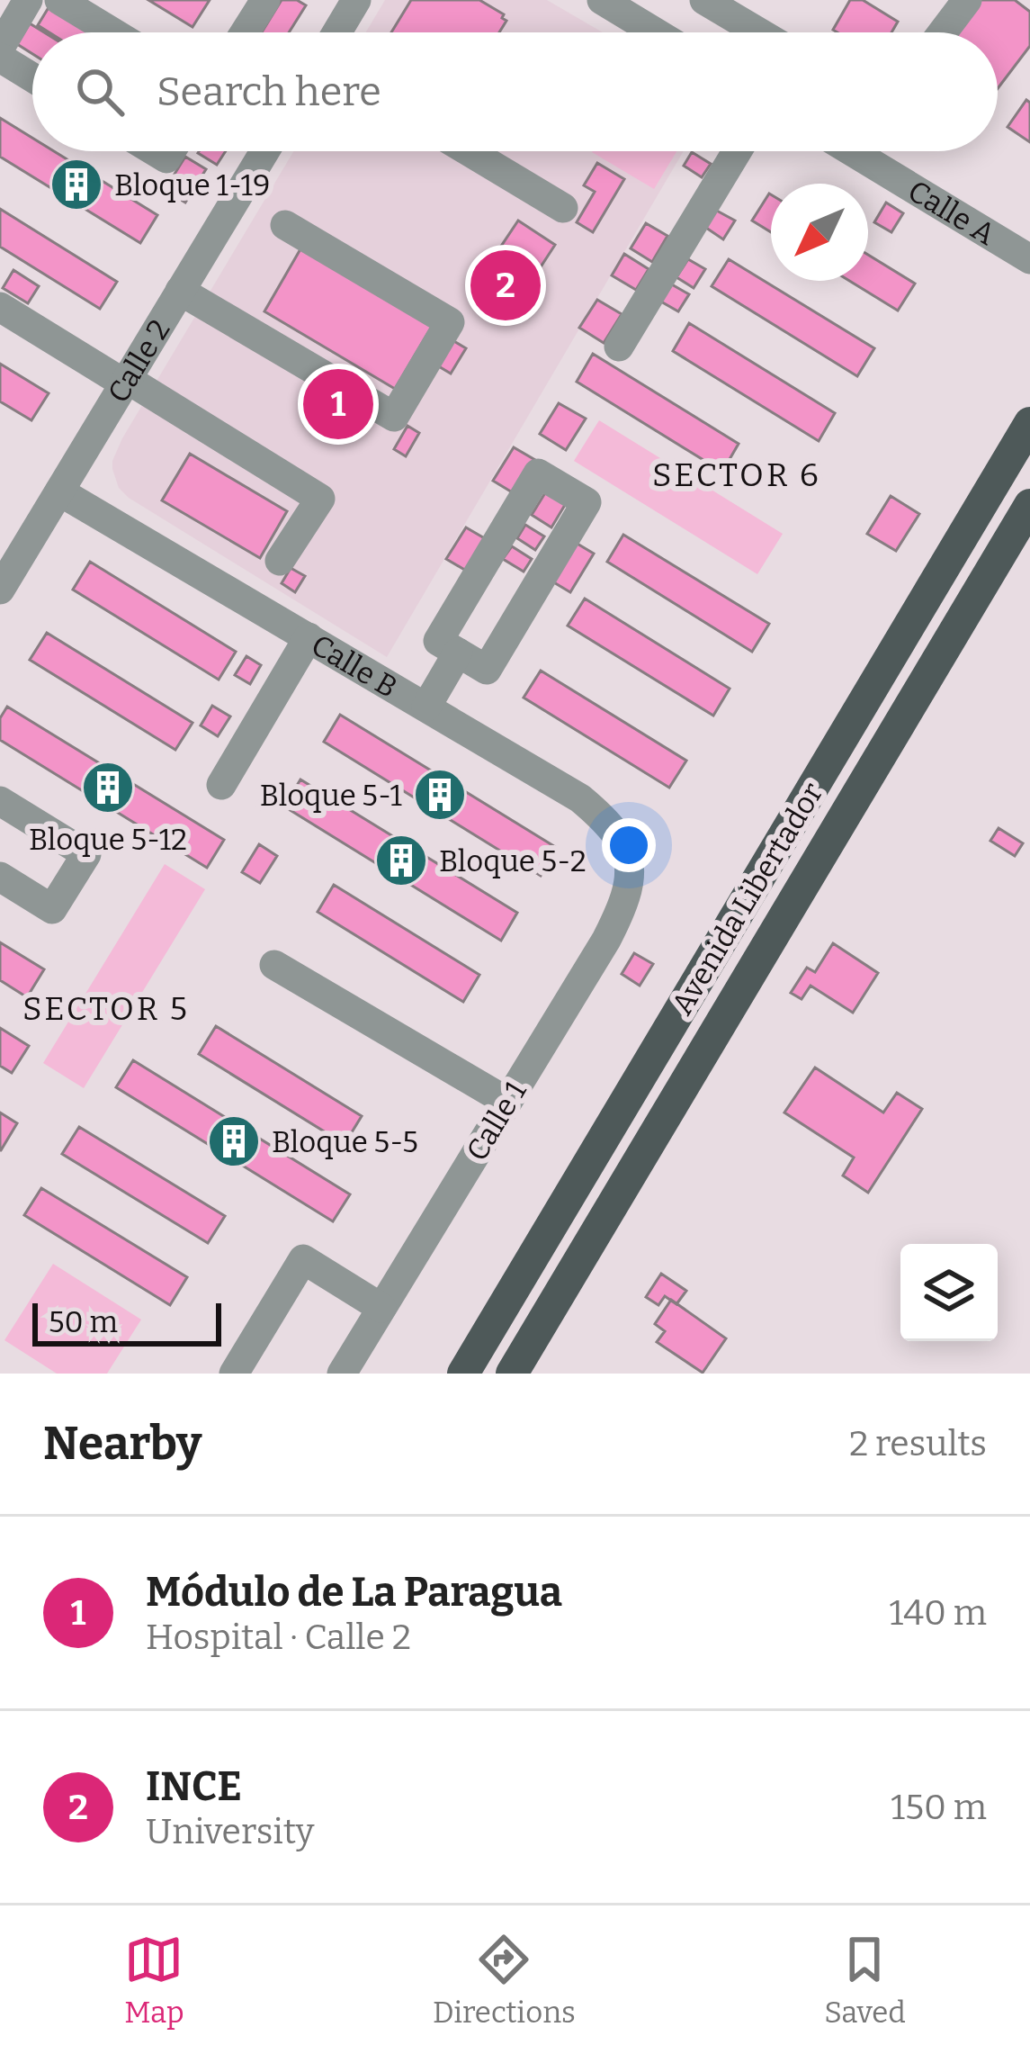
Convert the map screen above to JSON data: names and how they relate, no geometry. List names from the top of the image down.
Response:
{
  "streets": {
    "main road": ["Avenida Libertador"],
    "street": [
      "Calle A",
      "Calle 2",
      "Calle B",
      "Calle 1"
    ]
  },
  "crossings": [
    ["Calle 2", "Calle B"],
    ["Calle B", "Calle 1"]
  ],
  "districts": ["SECTOR 6", "SECTOR 5"],
  "places": {
    "building": [
      "Bloque 1-19",
      "Bloque 5-12",
      "Bloque 5-1",
      "Bloque 5-2",
      "Bloque 5-5"
    ]
  },
  "scale_bar": "50 m",
  "north": "bottom left",
  "page": {
    "search": "Search here",
    "pins": ["2", "1"],
    "scale": "50 m",
    "heading": ["Nearby", "2 results"],
    "list": [
      {
        "mark": "1",
        "name": "Módulo de La Paragua",
        "note": "Hospital · Calle 2",
        "value": "140 m"
      },
      {
        "mark": "2",
        "name": "INCE",
        "note": "University",
        "value": "150 m"
      }
    ],
    "nav": ["Map", "Directions", "Saved"]
  }
}
